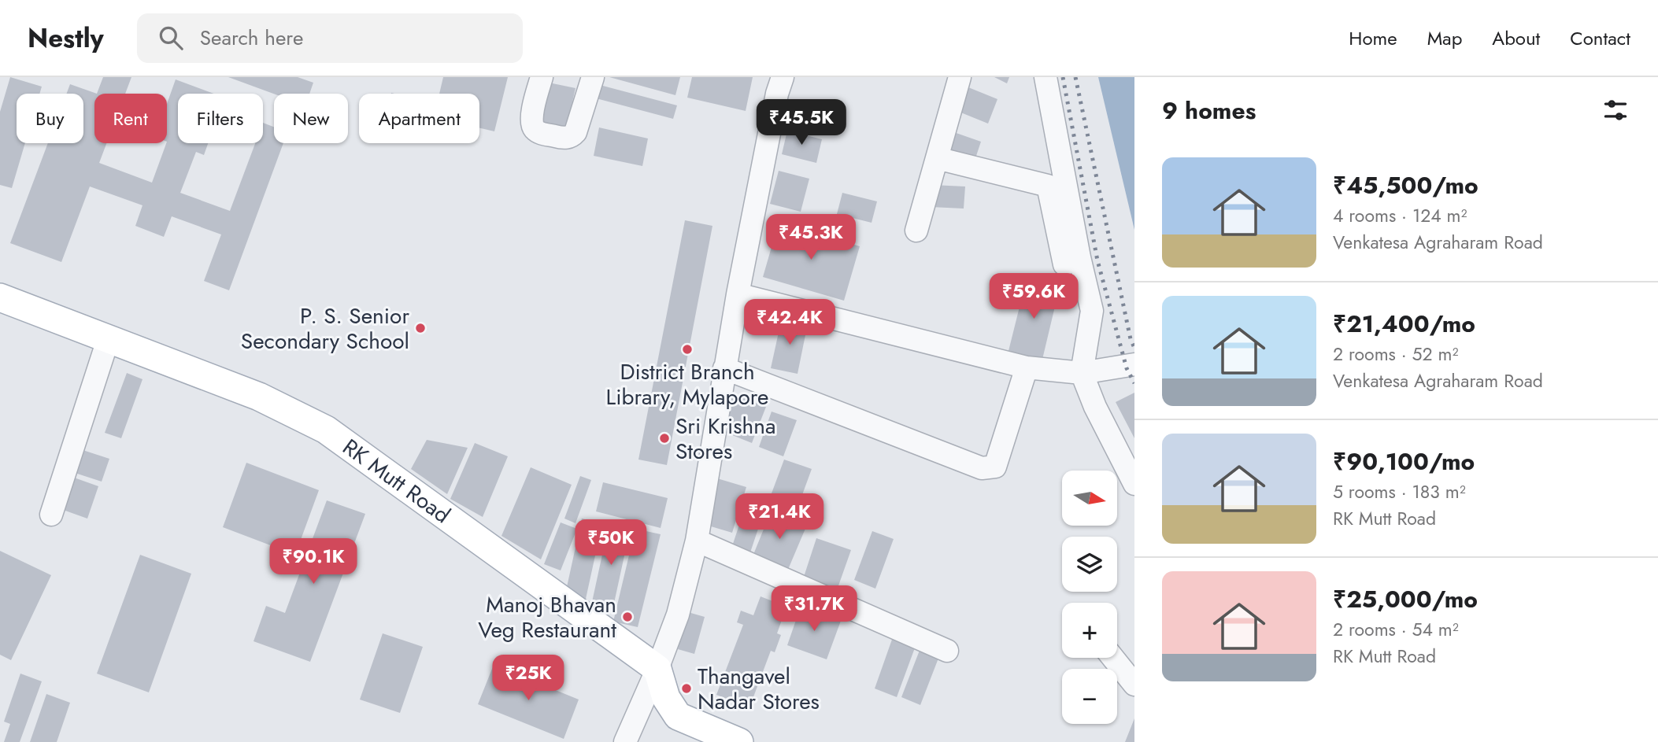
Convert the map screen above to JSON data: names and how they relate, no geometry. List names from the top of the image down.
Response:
{
  "streets": {
    "main road": ["RK Mutt Road"]
  },
  "places": [
    "P. S. Senior Secondary School",
    "District Branch Library, Mylapore",
    "Sri Krishna Stores",
    "Manoj Bhavan Veg Restaurant",
    "Thangavel Nadar Stores"
  ],
  "north": "right",
  "page": {
    "header": "Nestly",
    "search": "Search here",
    "nav": [
      "Home",
      "Map",
      "About",
      "Contact"
    ],
    "heading": "9 homes",
    "chip": [
      "Buy",
      "Rent",
      "Filters",
      "New",
      "Apartment"
    ],
    "price": [
      "₹45.5K",
      "₹45.3K",
      "₹59.6K",
      "₹42.4K",
      "₹21.4K",
      "₹50K",
      "₹90.1K",
      "₹31.7K",
      "₹25K"
    ],
    "list": [
      {
        "name": "₹45,500/mo",
        "note": "4 rooms · 124 m² · Venkatesa Agraharam Road"
      },
      {
        "name": "₹21,400/mo",
        "note": "2 rooms · 52 m² · Venkatesa Agraharam Road"
      },
      {
        "name": "₹90,100/mo",
        "note": "5 rooms · 183 m² · RK Mutt Road"
      },
      {
        "name": "₹25,000/mo",
        "note": "2 rooms · 54 m² · RK Mutt Road"
      }
    ],
    "map_buttons": ["+", "−"]
  }
}
